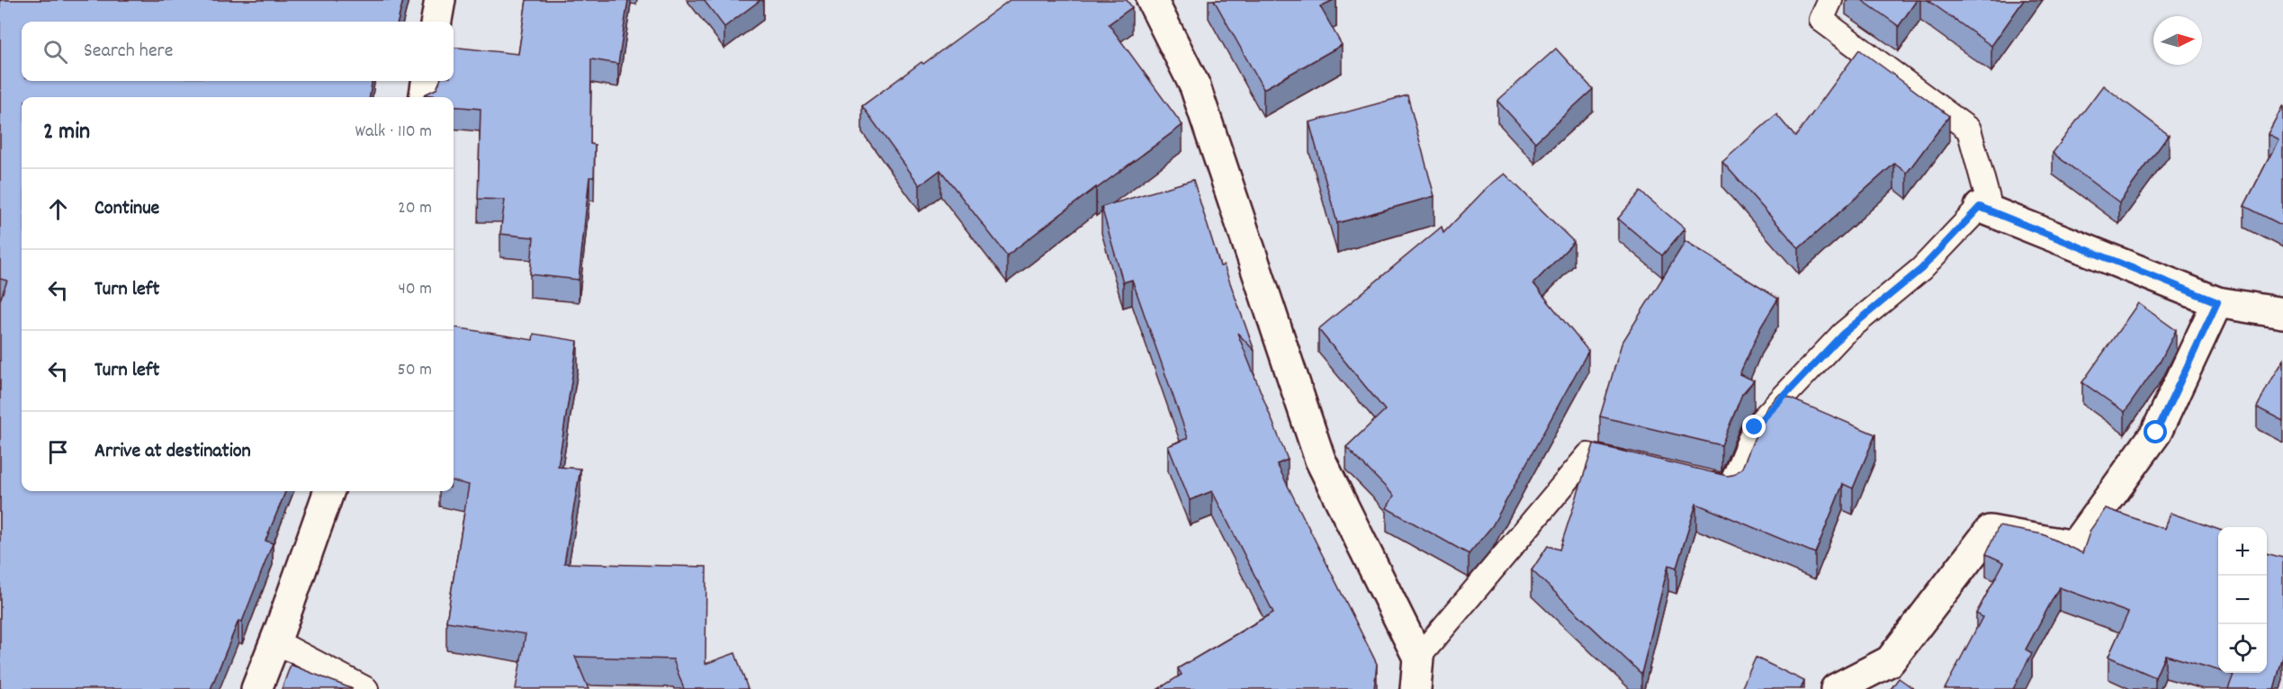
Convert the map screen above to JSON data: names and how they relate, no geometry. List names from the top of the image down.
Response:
{
  "north": "right",
  "page": {
    "search": "Search here",
    "heading": ["2 min", "Walk · 110 m"],
    "list": [
      ["Continue", "20 m"],
      ["Turn left", "40 m"],
      ["Turn left", "50 m"],
      "Arrive at destination"
    ],
    "map_buttons": ["+", "−"]
  }
}
